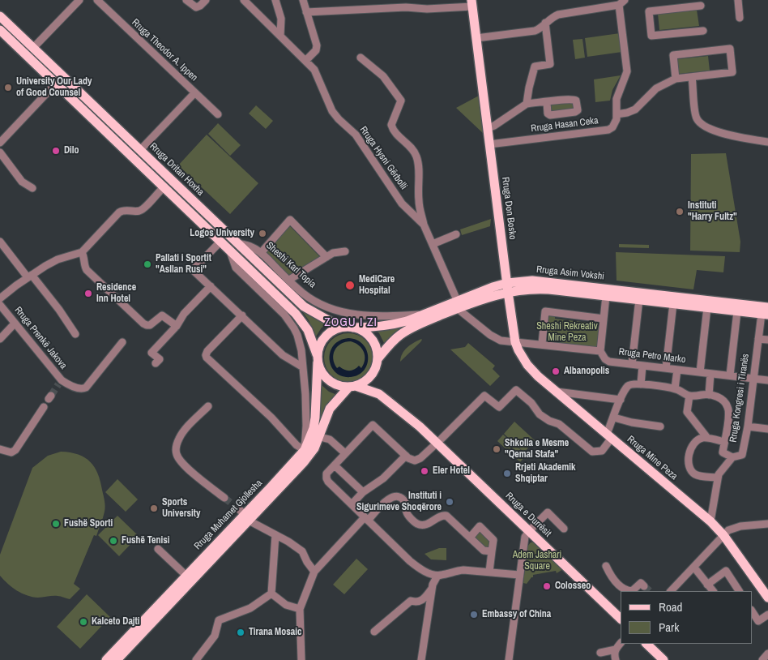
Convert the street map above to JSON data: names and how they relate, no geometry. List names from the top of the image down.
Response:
{
  "streets": {
    "main road": [
      "Rruga Dritan Hoxha",
      "Rruga Don Bosko",
      "Rruga Asim Vokshi",
      "Rruga Mine Peza",
      "Rruga Muhamet Gjollesha",
      "Rruga e Durrësit"
    ],
    "street": [
      "Rruga Theodor A. Ippen",
      "Rruga Hasan Ceka",
      "Rruga Hysni Gërbolli",
      "Sheshi Karl Topia",
      "Rruga Prenkë Jakova",
      "Rruga Petro Marko",
      "Rruga Kongresi i Tiranës"
    ]
  },
  "crossings": [
    ["Rruga Hasan Ceka", "Rruga Don Bosko"],
    ["Rruga Hysni Gërbolli", "Rruga Asim Vokshi"],
    ["Rruga Dritan Hoxha", "Sheshi Karl Topia"],
    ["Rruga Dritan Hoxha", "Rruga Asim Vokshi"],
    ["Rruga Dritan Hoxha", "Rruga Muhamet Gjollesha"],
    ["Rruga Dritan Hoxha", "Rruga e Durrësit"],
    ["Rruga Don Bosko", "Rruga Asim Vokshi"],
    ["Rruga Don Bosko", "Rruga Mine Peza"],
    ["Sheshi Karl Topia", "Rruga Asim Vokshi"],
    ["Rruga Asim Vokshi", "Rruga Kongresi i Tiranës"],
    ["Rruga Asim Vokshi", "Rruga Mine Peza"],
    ["Rruga Asim Vokshi", "Rruga Muhamet Gjollesha"],
    ["Rruga Asim Vokshi", "Rruga e Durrësit"],
    ["Rruga Petro Marko", "Rruga Kongresi i Tiranës"],
    ["Rruga Kongresi i Tiranës", "Rruga Mine Peza"],
    ["Rruga Muhamet Gjollesha", "Rruga e Durrësit"]
  ],
  "districts": ["ZOGU I ZI"],
  "parks": ["Sheshi Rekreativ Mine Peza", "Adem Jashari Square"],
  "places": [
    "University Our Lady of Good Counsel",
    "Dilo",
    "Instituti \"Harry Fultz\"",
    "Logos University",
    "Pallati i Sportit \"Asllan Rusi\"",
    "MediCare Hospital",
    "Residence Inn Hotel",
    "Albanopolis",
    "Shkolla e Mesme \"Qemal Stafa\"",
    "Eler Hotel",
    "Rrjeti Akademik Shqiptar",
    "Instituti i Sigurimeve Shoqërore",
    "Sports University",
    "Fushë Sporti",
    "Fushë Tenisi",
    "Colosseo",
    "Embassy of China",
    "Kalceto Dajti",
    "Tirana Mosaic"
  ],
  "legend": ["Road", "Park"]
}
